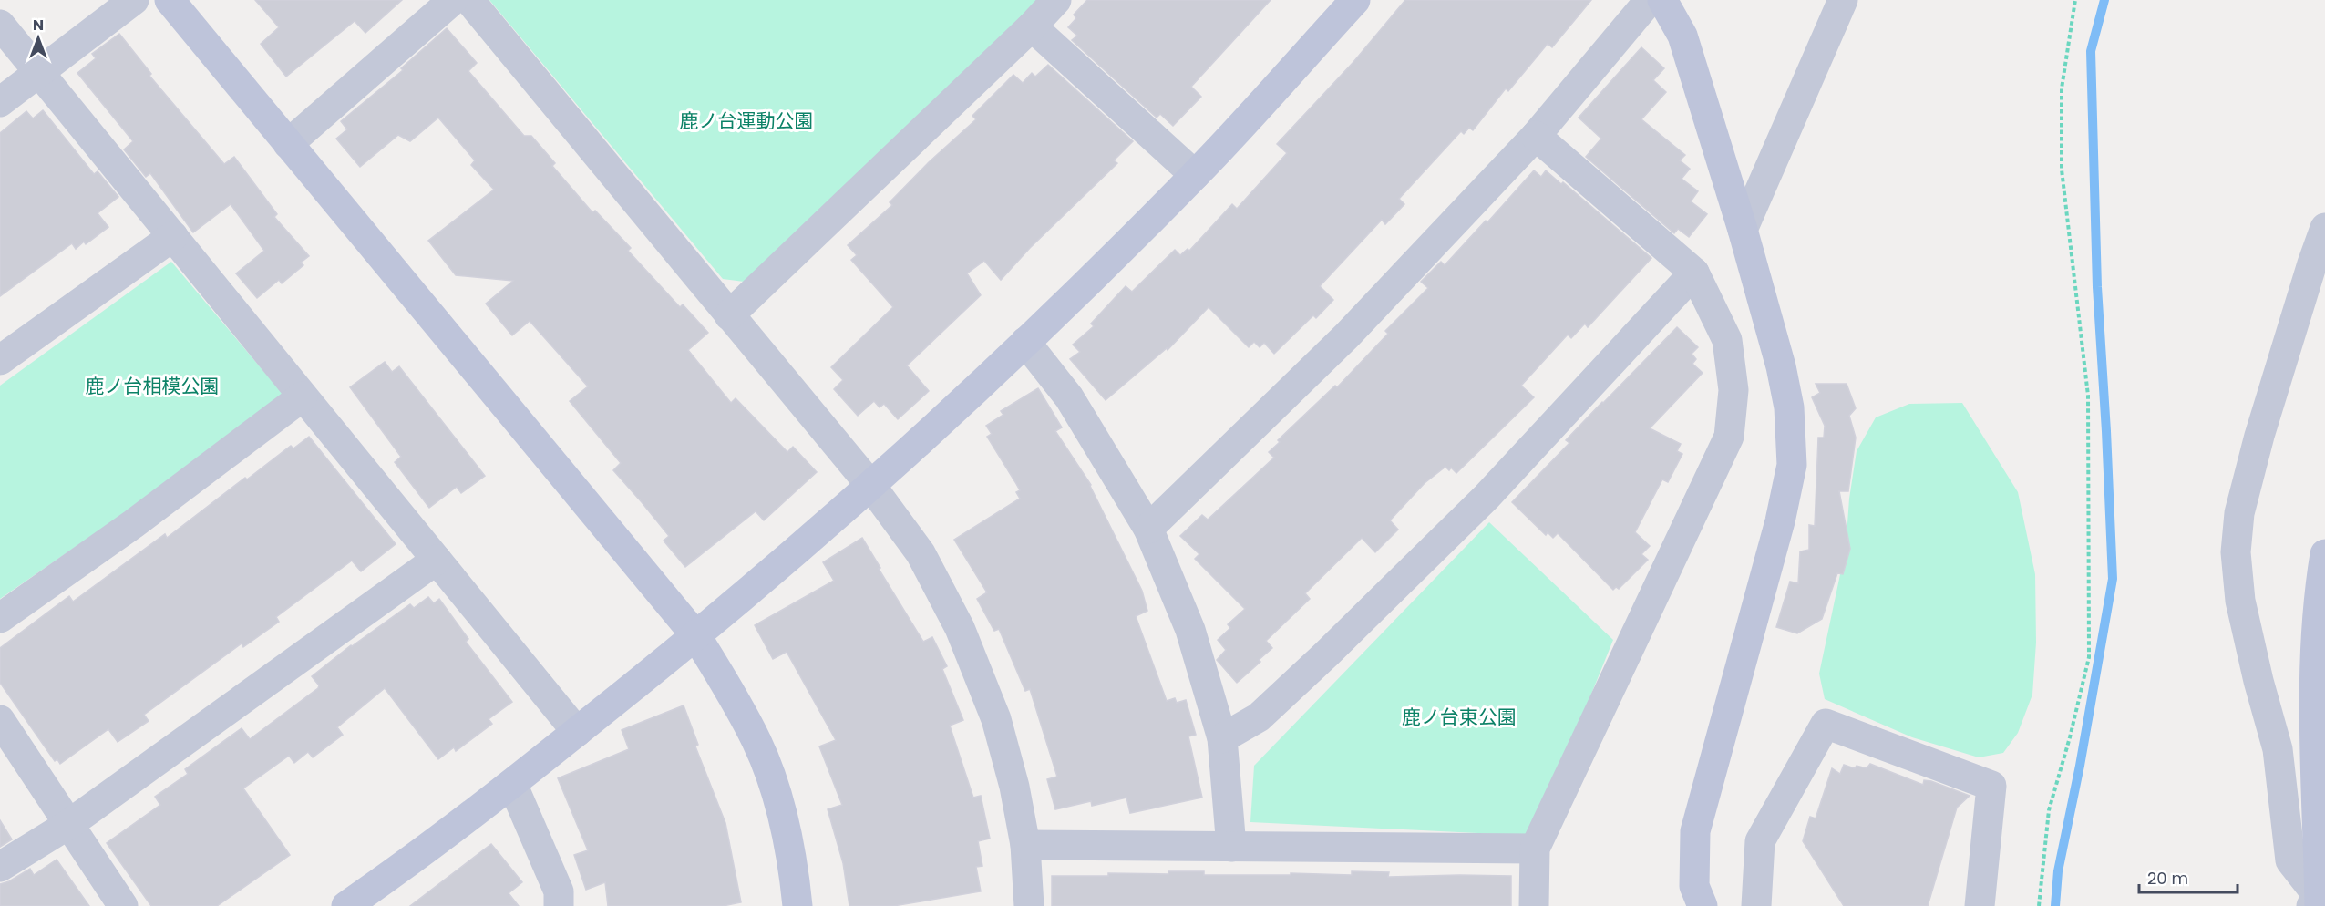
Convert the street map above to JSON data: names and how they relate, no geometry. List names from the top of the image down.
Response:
{
  "parks": ["鹿ノ台運動公園", "鹿ノ台相模公園", "鹿ノ台東公園"],
  "scale_bar": "20 m",
  "north": "top"
}
